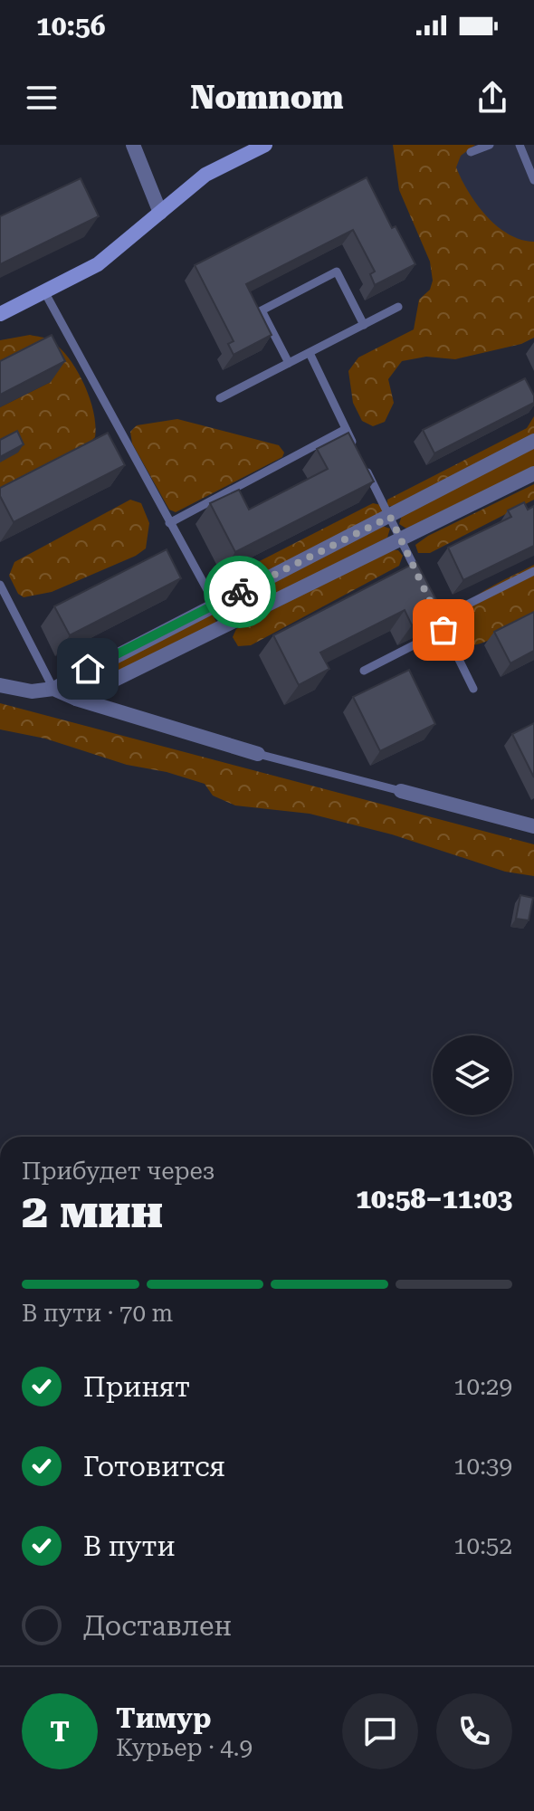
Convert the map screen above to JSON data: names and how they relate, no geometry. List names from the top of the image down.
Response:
{
  "page": {
    "status": "10:56",
    "header": "Nomnom",
    "heading": ["2 мин", "Прибудет через", "10:58–11:03"],
    "panel": ["Тимур", "Курьер · 4.9"],
    "bar": "В пути · 70 m",
    "list": [
      ["Принят", "10:29"],
      ["Готовится", "10:39"],
      ["В пути", "10:52"],
      "Доставлен"
    ],
    "round": "Т"
  }
}
